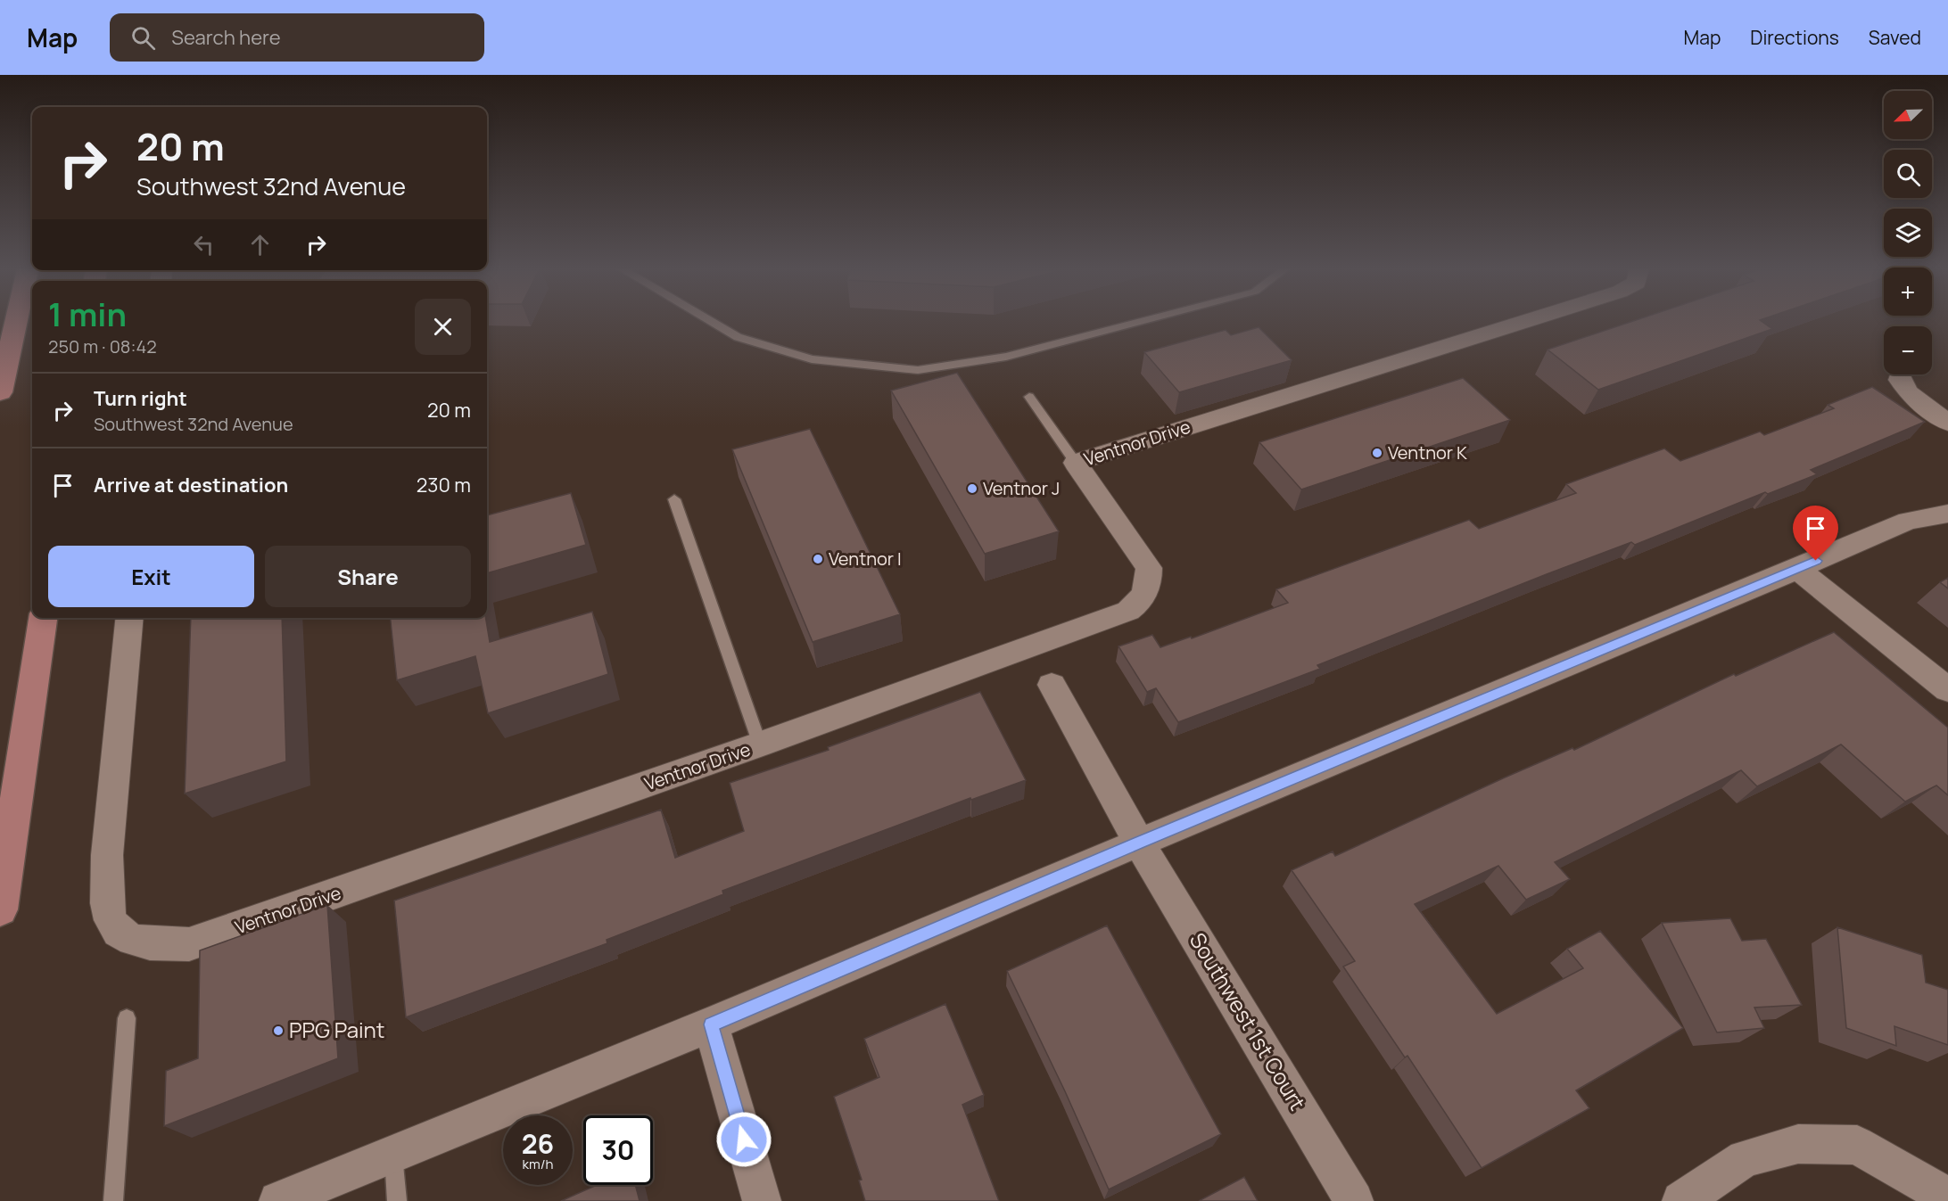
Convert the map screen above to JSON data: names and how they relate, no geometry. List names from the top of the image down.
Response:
{
  "streets": {
    "street": ["Ventnor Drive", "Southwest 1st Court"]
  },
  "places": [
    "Ventnor K",
    "Ventnor J",
    "Ventnor I",
    "PPG Paint"
  ],
  "north": "bottom left",
  "page": {
    "header": "Map",
    "search": "Search here",
    "nav": ["Map", "Directions", "Saved"],
    "map_buttons": ["+", "−"],
    "turn": ["20 m", "Southwest 32nd Avenue"],
    "heading": ["1 min", "250 m · 08:42"],
    "list": [
      {
        "name": "Turn right",
        "note": "Southwest 32nd Avenue",
        "value": "20 m"
      },
      {
        "name": "Arrive at destination",
        "value": "230 m"
      }
    ],
    "buttons": ["Exit", "Share"],
    "speed": "26 km/h",
    "limit": "30"
  }
}
